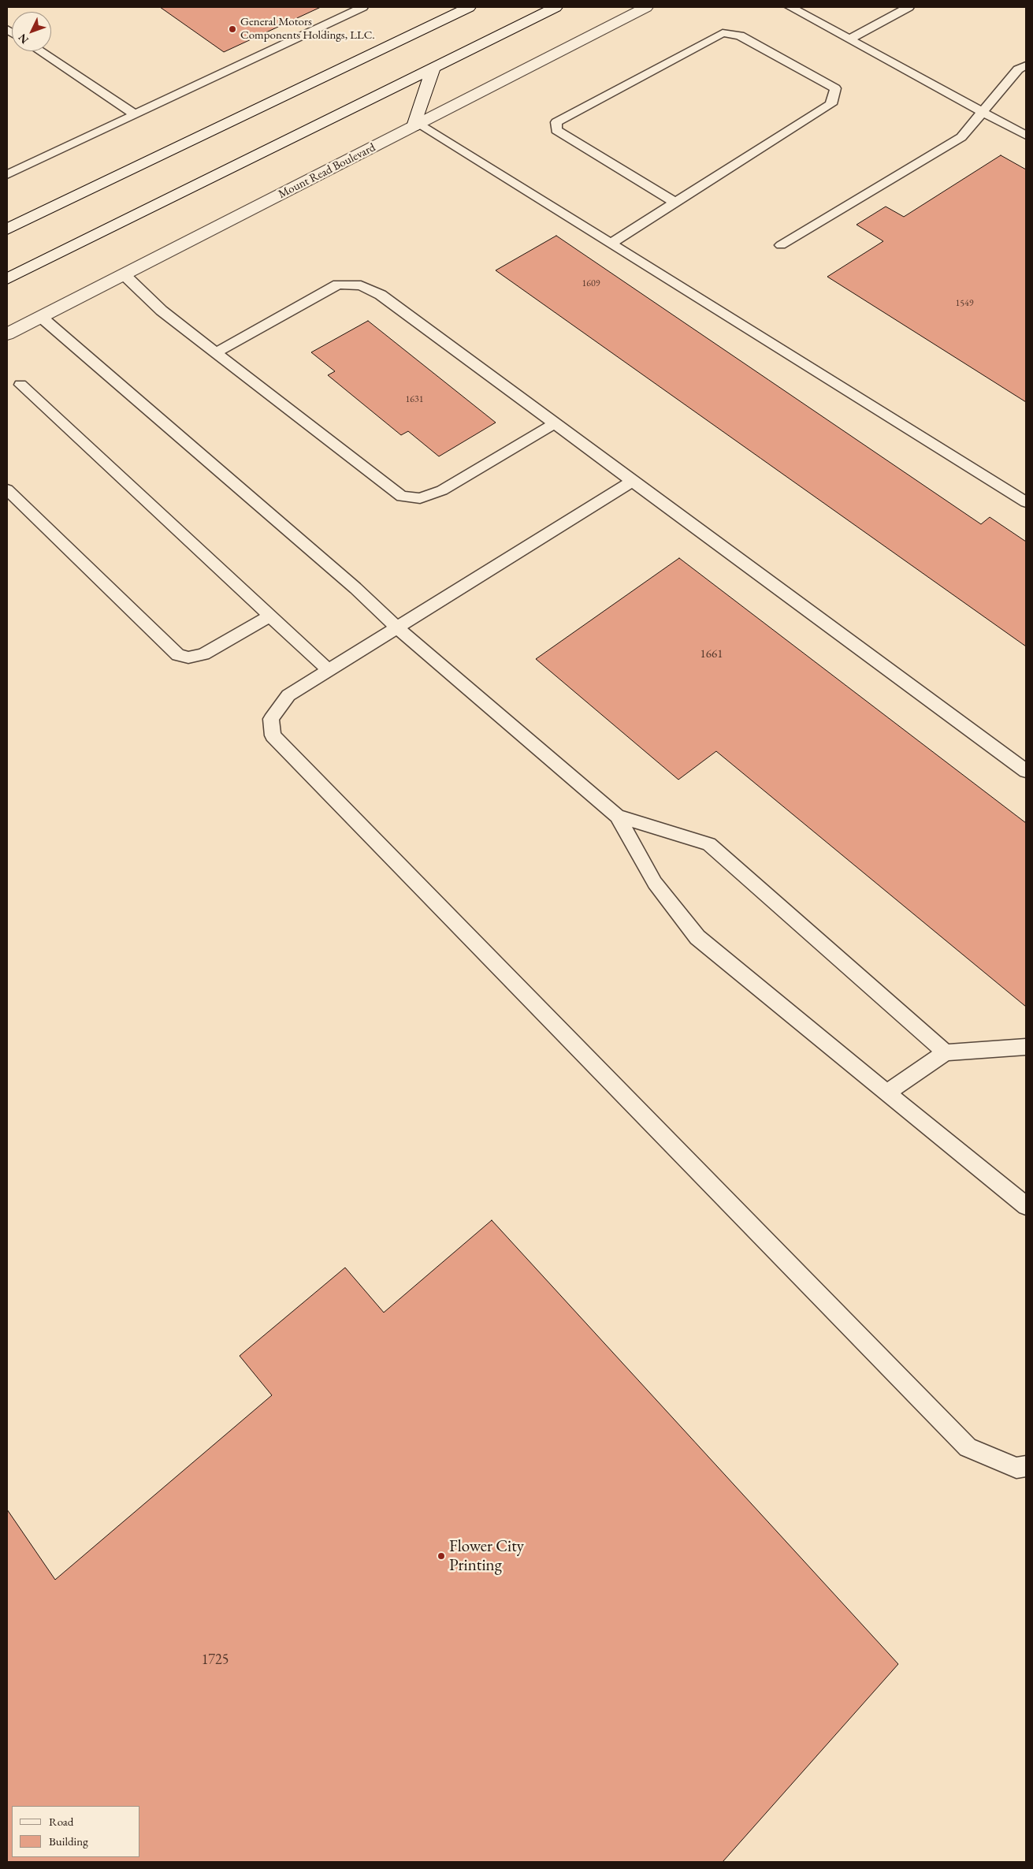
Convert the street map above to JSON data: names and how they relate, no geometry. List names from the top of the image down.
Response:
{
  "streets": {
    "main road": ["Mount Read Boulevard"]
  },
  "places": ["General Motors Components Holdings, LLC.", "Flower City Printing"],
  "house_numbers": [
    "1609",
    "1549",
    "1631",
    "1661",
    "1725"
  ],
  "legend": ["Road", "Building"],
  "north": "bottom left"
}
